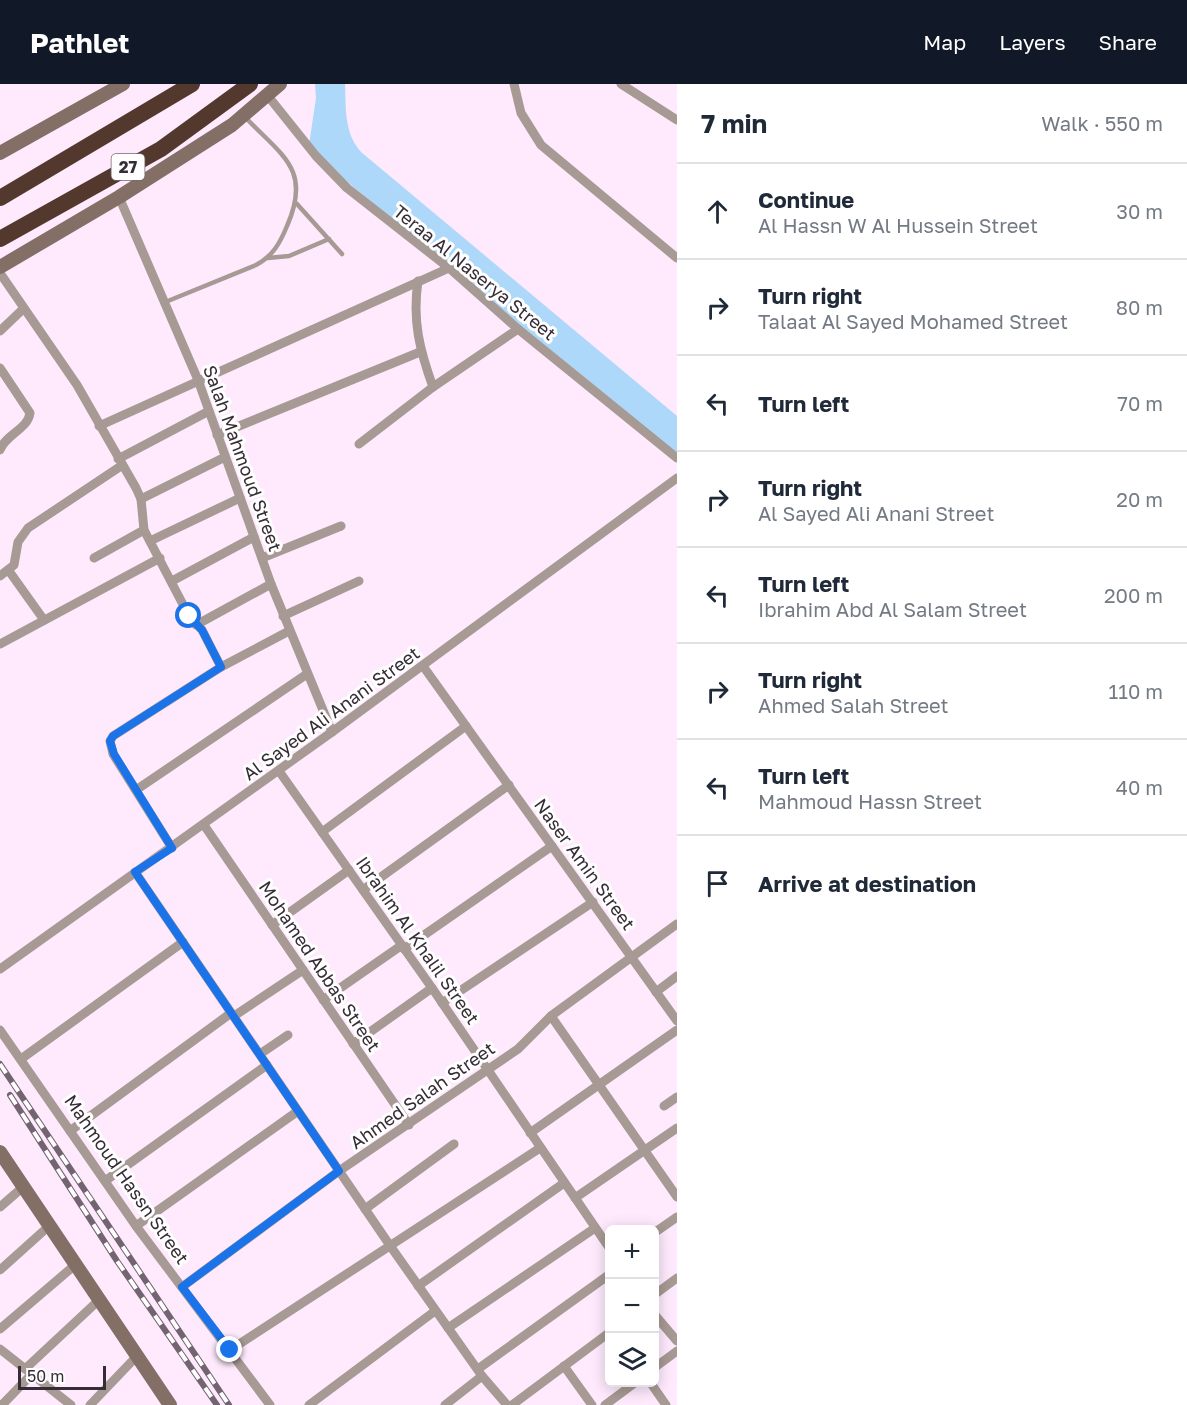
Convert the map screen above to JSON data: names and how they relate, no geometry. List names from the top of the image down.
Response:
{
  "streets": {
    "highway": ["27"],
    "street": [
      "Teraa Al Naserya Street",
      "Salah Mahmoud Street",
      "Al Sayed Ali Anani Street",
      "Naser Amin Street",
      "Ibrahim Al Khalil Street",
      "Mohamed Abbas Street",
      "Ahmed Salah Street",
      "Mahmoud Hassn Street"
    ]
  },
  "crossings": [
    ["Salah Mahmoud Street", "Al Sayed Ali Anani Street"],
    ["Al Sayed Ali Anani Street", "Naser Amin Street"],
    ["Al Sayed Ali Anani Street", "Ibrahim Al Khalil Street"],
    ["Al Sayed Ali Anani Street", "Mohamed Abbas Street"],
    ["Naser Amin Street", "Ahmed Salah Street"],
    ["Ibrahim Al Khalil Street", "Ahmed Salah Street"],
    ["Mohamed Abbas Street", "Ahmed Salah Street"],
    ["Ahmed Salah Street", "Mahmoud Hassn Street"]
  ],
  "scale_bar": "50 m",
  "page": {
    "header": "Pathlet",
    "nav": ["Map", "Layers", "Share"],
    "heading": ["7 min", "Walk · 550 m"],
    "list": [
      ["Continue", "Al Hassn W Al Hussein Street", "30 m"],
      ["Turn right", "Talaat Al Sayed Mohamed Street", "80 m"],
      ["Turn left", "70 m"],
      ["Turn right", "Al Sayed Ali Anani Street", "20 m"],
      ["Turn left", "Ibrahim Abd Al Salam Street", "200 m"],
      ["Turn right", "Ahmed Salah Street", "110 m"],
      ["Turn left", "Mahmoud Hassn Street", "40 m"],
      "Arrive at destination"
    ],
    "map_buttons": ["+", "−"],
    "scale": "50 m"
  }
}
